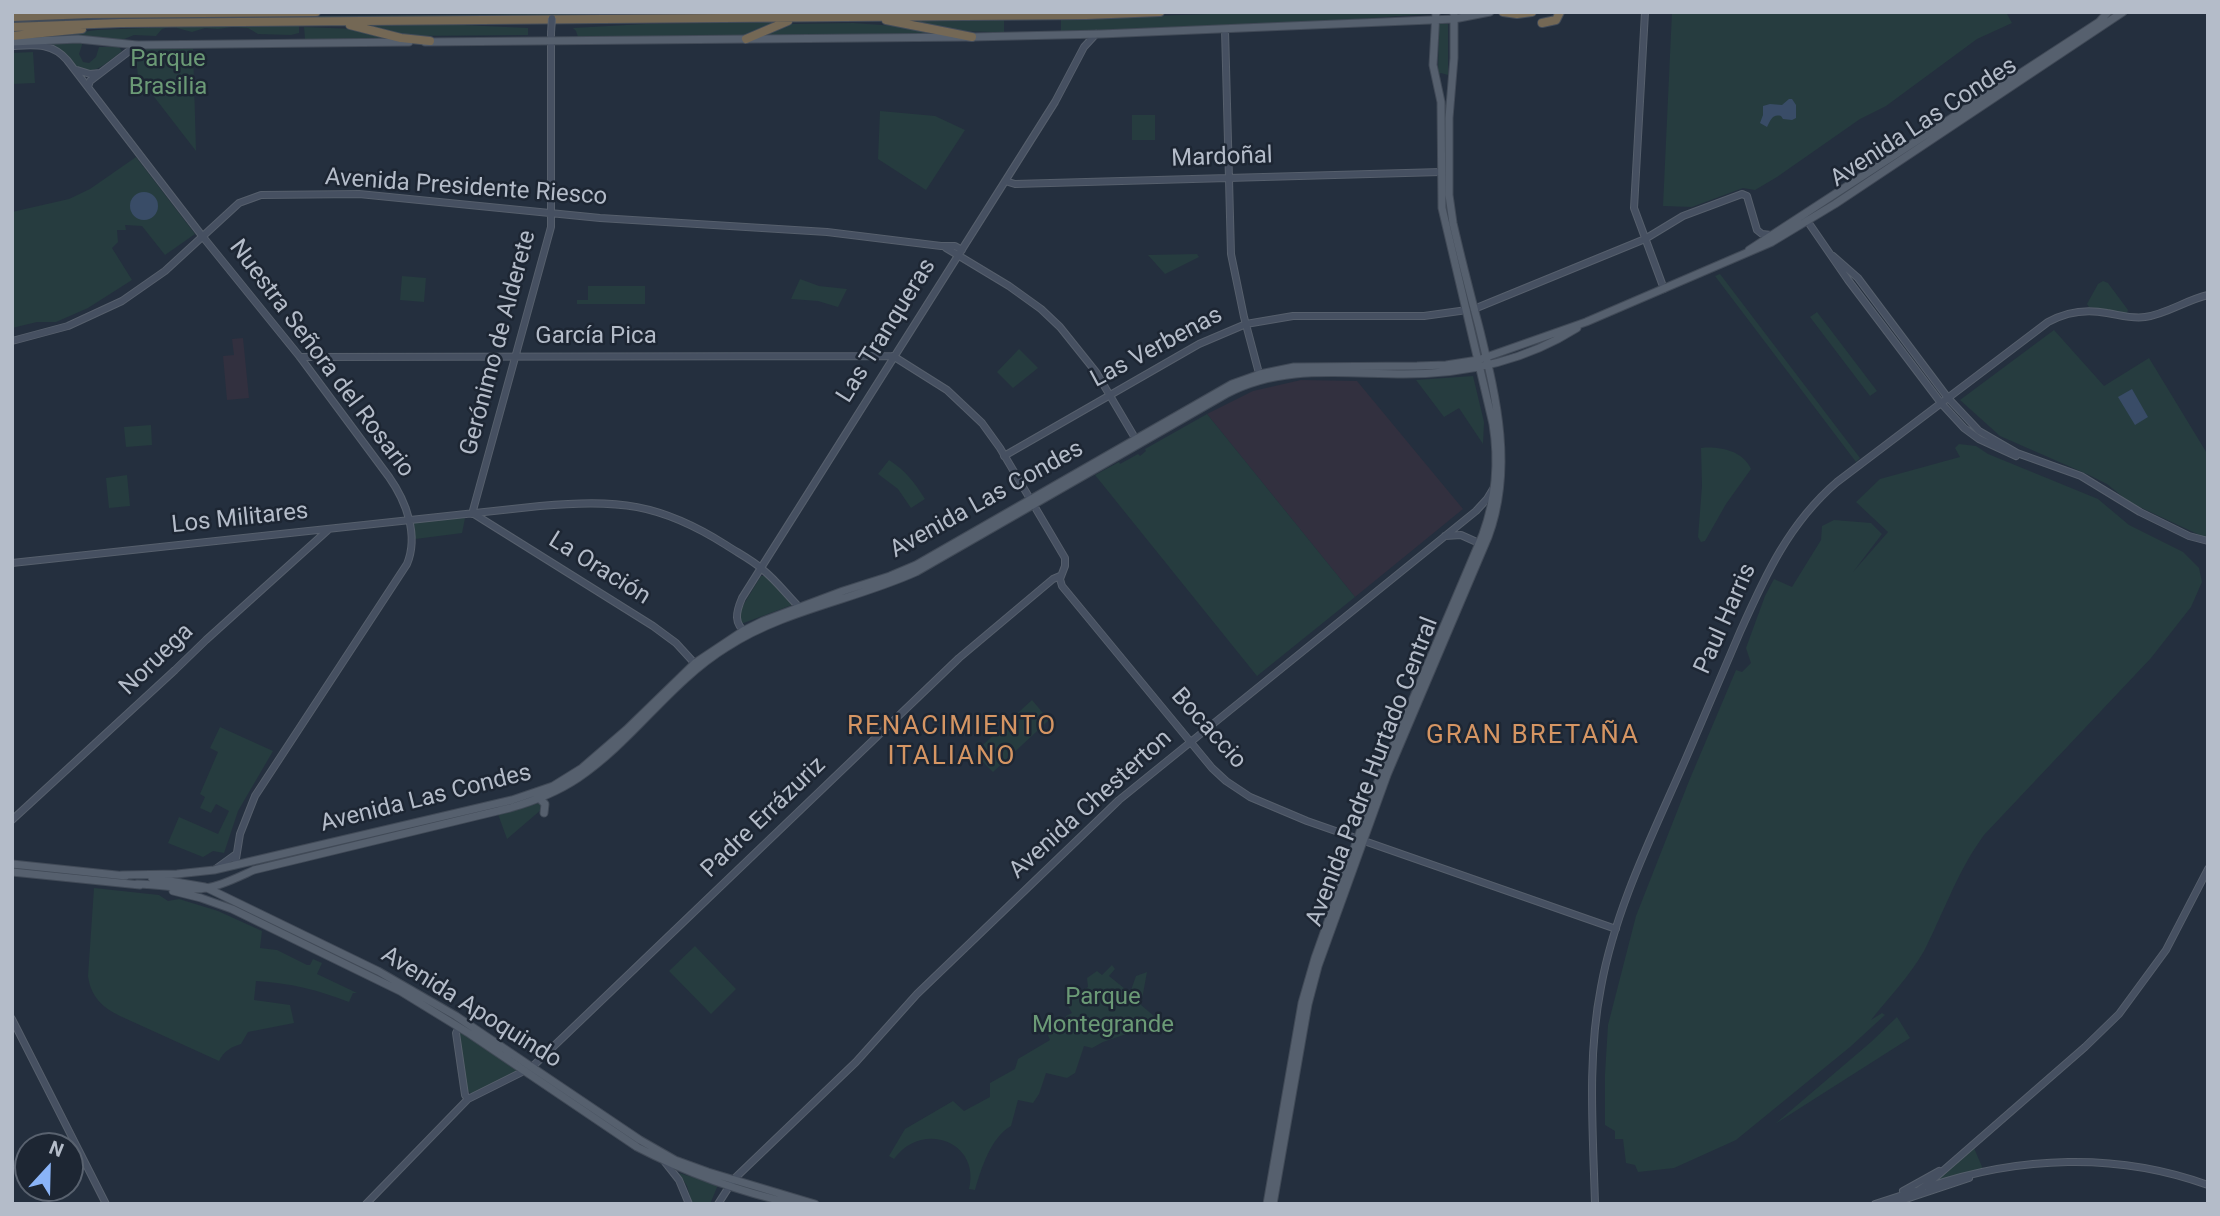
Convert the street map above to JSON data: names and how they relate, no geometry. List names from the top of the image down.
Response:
{
  "streets": {
    "main road": ["Avenida Las Condes", "Avenida Padre Hurtado Central", "Avenida Apoquindo"],
    "street": [
      "Mardoñal",
      "Avenida Presidente Riesco",
      "Las Tranqueras",
      "García Pica",
      "Gerónimo de Alderete",
      "Las Verbenas",
      "Nuestra Señora del Rosario",
      "Los Militares",
      "La Oración",
      "Paul Harris",
      "Noruega",
      "Bocaccio",
      "Avenida Chesterton",
      "Padre Errázuriz"
    ]
  },
  "crossings": [
    ["Avenida Las Condes", "Avenida Presidente Riesco"],
    ["Avenida Las Condes", "Las Tranqueras"],
    ["Avenida Las Condes", "Las Verbenas"],
    ["Avenida Las Condes", "Nuestra Señora del Rosario"],
    ["Avenida Las Condes", "Los Militares"],
    ["Avenida Las Condes", "La Oración"],
    ["Avenida Las Condes", "Bocaccio"],
    ["Avenida Las Condes", "Avenida Padre Hurtado Central"],
    ["Avenida Las Condes", "Avenida Apoquindo"],
    ["Mardoñal", "Las Tranqueras"],
    ["Avenida Presidente Riesco", "Las Tranqueras"],
    ["Avenida Presidente Riesco", "Gerónimo de Alderete"],
    ["Avenida Presidente Riesco", "Las Verbenas"],
    ["Avenida Presidente Riesco", "Nuestra Señora del Rosario"],
    ["Las Tranqueras", "García Pica"],
    ["Las Tranqueras", "Los Militares"],
    ["Las Tranqueras", "Bocaccio"],
    ["García Pica", "Gerónimo de Alderete"],
    ["García Pica", "Nuestra Señora del Rosario"],
    ["García Pica", "Bocaccio"],
    ["Gerónimo de Alderete", "Los Militares"],
    ["Gerónimo de Alderete", "La Oración"],
    ["Las Verbenas", "Bocaccio"],
    ["Nuestra Señora del Rosario", "Los Militares"],
    ["Los Militares", "La Oración"],
    ["Los Militares", "Noruega"],
    ["Paul Harris", "Bocaccio"],
    ["Bocaccio", "Avenida Padre Hurtado Central"],
    ["Bocaccio", "Avenida Chesterton"],
    ["Bocaccio", "Padre Errázuriz"],
    ["Avenida Padre Hurtado Central", "Avenida Chesterton"],
    ["Avenida Chesterton", "Avenida Apoquindo"],
    ["Padre Errázuriz", "Avenida Apoquindo"]
  ],
  "districts": ["RENACIMIENTO ITALIANO", "GRAN BRETAÑA"],
  "parks": ["Parque Brasilia", "Parque Montegrande"],
  "north": "top"
}
